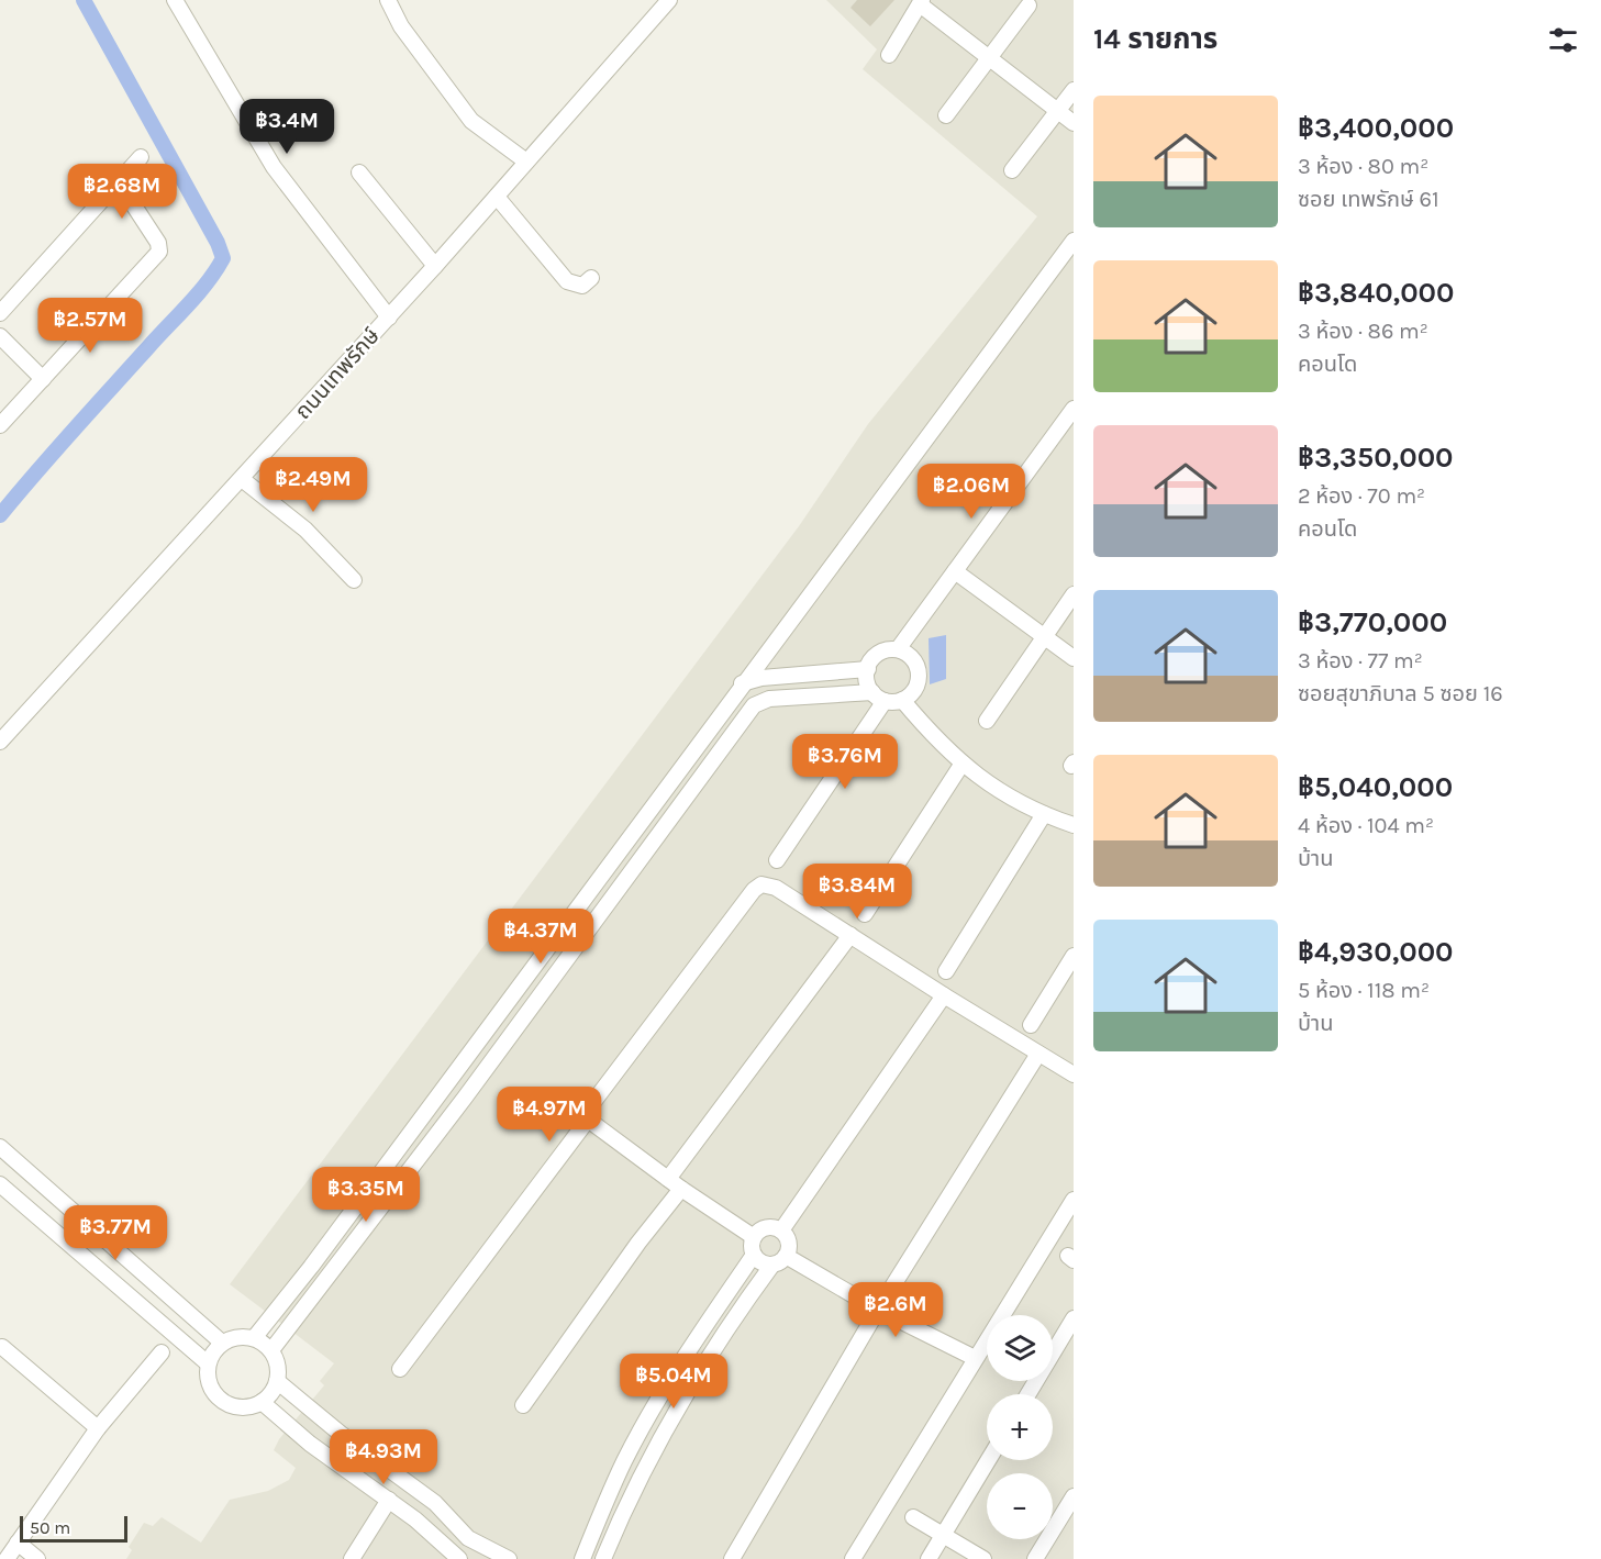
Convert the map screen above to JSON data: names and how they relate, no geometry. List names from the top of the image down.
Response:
{
  "streets": {
    "street": ["ถนนเทพรักษ์"]
  },
  "scale_bar": "50 m",
  "page": {
    "heading": "14 รายการ",
    "list": [
      {
        "name": "฿3,400,000",
        "note": "3 ห้อง · 80 m² · ซอย เทพรักษ์ 61"
      },
      {
        "name": "฿3,840,000",
        "note": "3 ห้อง · 86 m² · คอนโด"
      },
      {
        "name": "฿3,350,000",
        "note": "2 ห้อง · 70 m² · คอนโด"
      },
      {
        "name": "฿3,770,000",
        "note": "3 ห้อง · 77 m² · ซอยสุขาภิบาล 5 ซอย 16"
      },
      {
        "name": "฿5,040,000",
        "note": "4 ห้อง · 104 m² · บ้าน"
      },
      {
        "name": "฿4,930,000",
        "note": "5 ห้อง · 118 m² · บ้าน"
      }
    ],
    "price": [
      "฿3.4M",
      "฿2.68M",
      "฿2.57M",
      "฿2.49M",
      "฿2.06M",
      "฿3.76M",
      "฿3.84M",
      "฿4.37M",
      "฿4.97M",
      "฿3.35M",
      "฿3.77M",
      "฿2.6M",
      "฿5.04M",
      "฿4.93M"
    ],
    "map_buttons": ["+", "−"],
    "scale": "50 m"
  }
}
